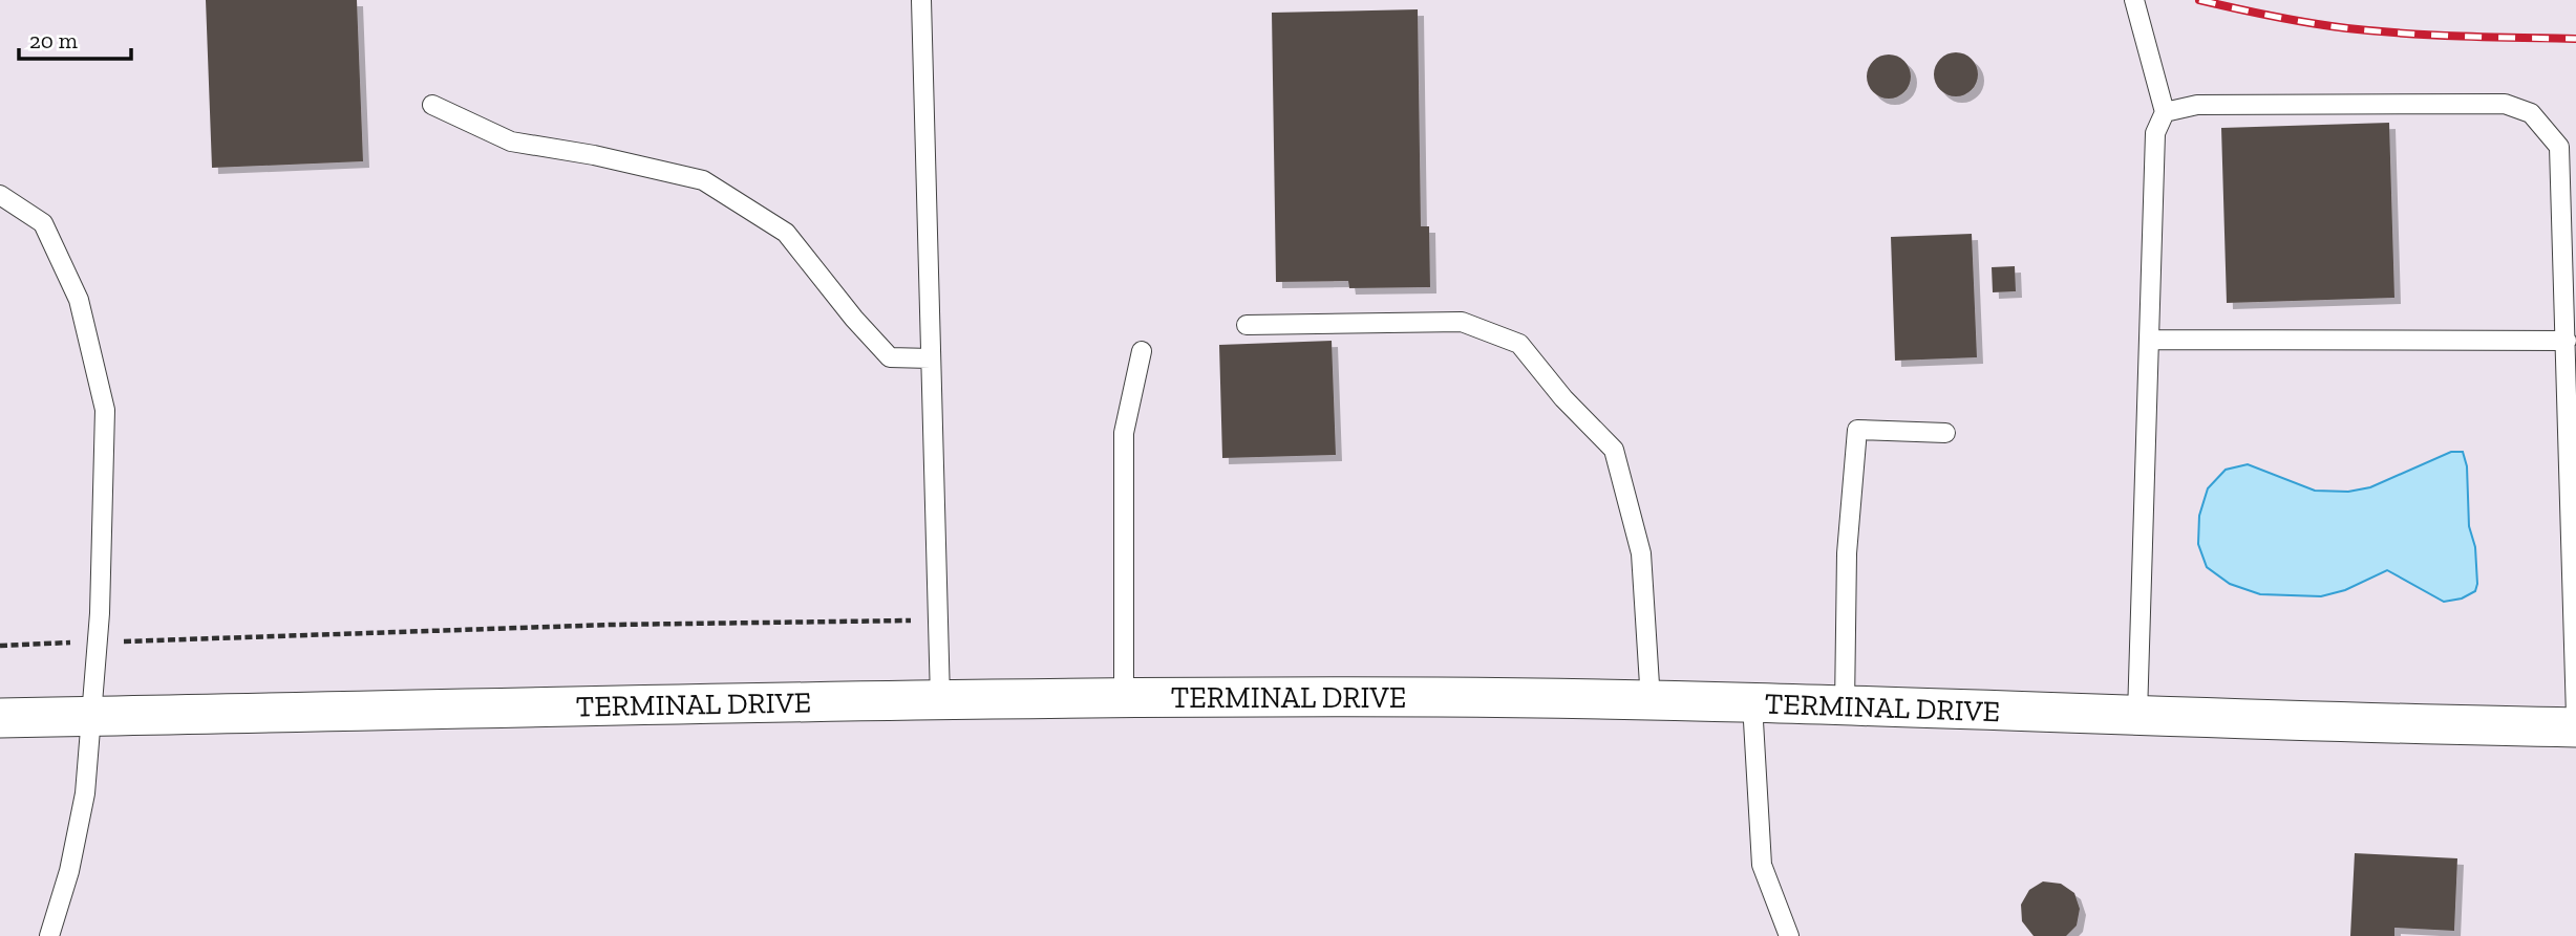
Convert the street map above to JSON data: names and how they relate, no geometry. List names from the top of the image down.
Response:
{
  "streets": {
    "street": ["TERMINAL DRIVE"]
  },
  "scale_bar": "20 m"
}
